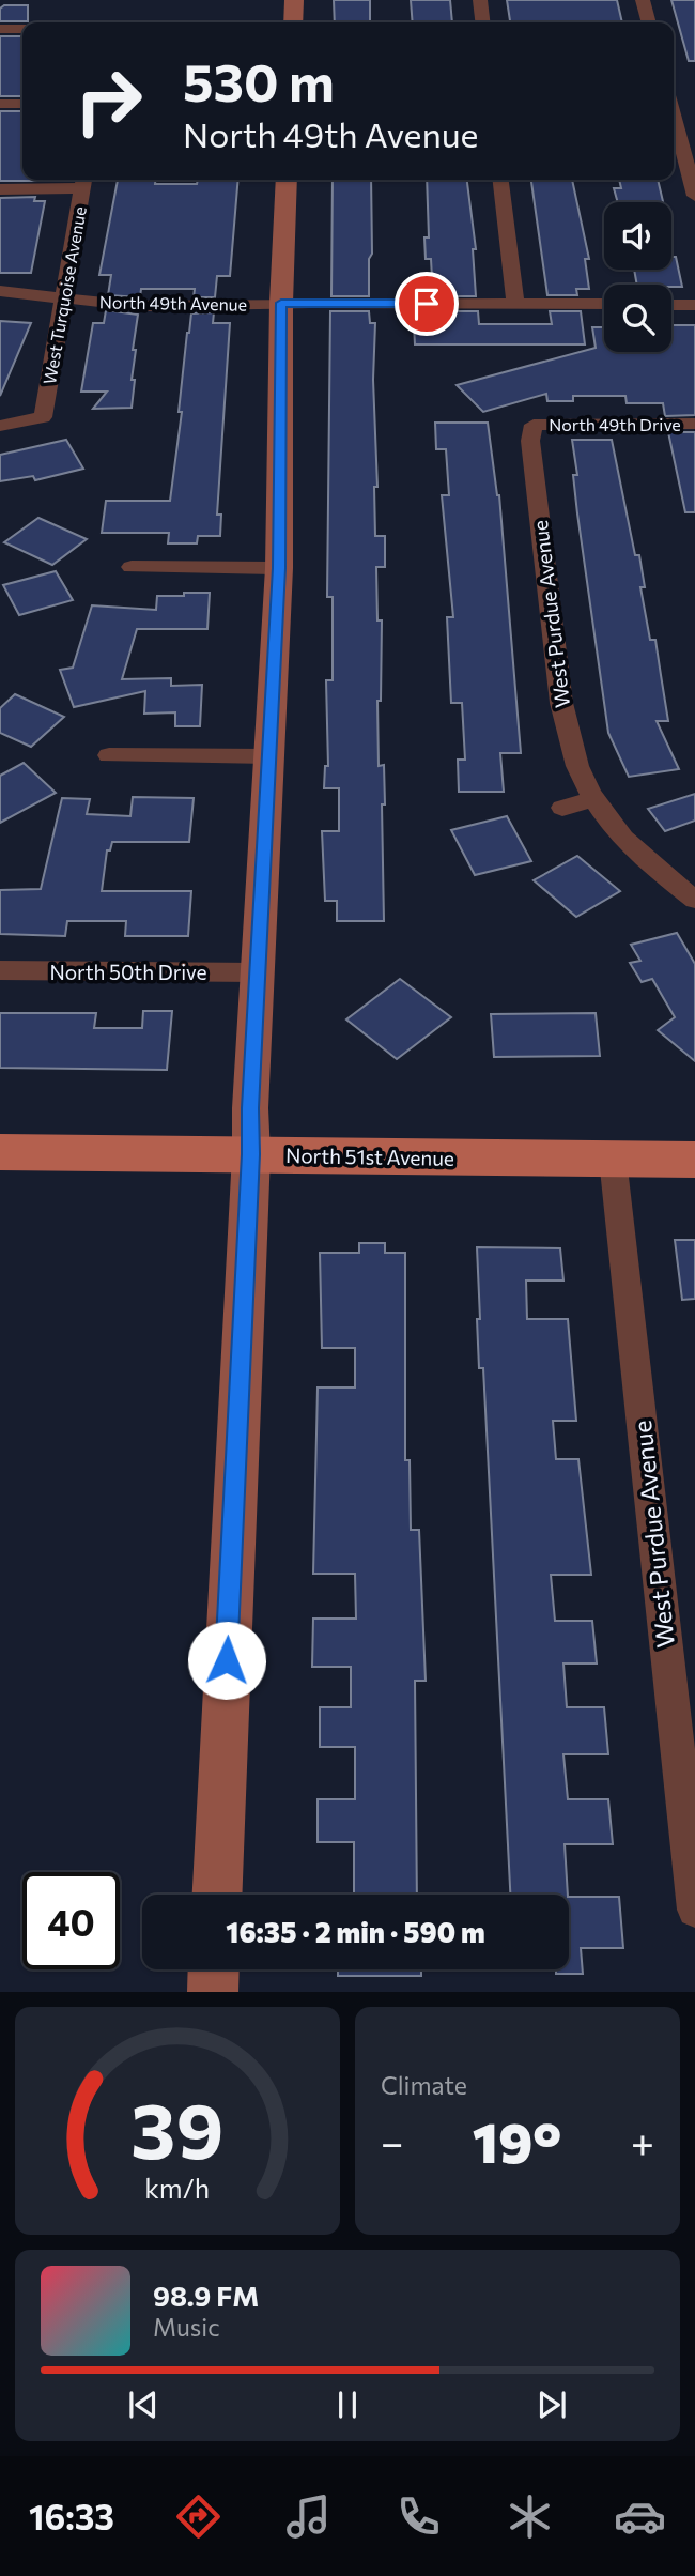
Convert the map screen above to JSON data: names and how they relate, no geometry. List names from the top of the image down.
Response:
{
  "streets": {
    "main road": ["North 51st Avenue"],
    "street": [
      "West Turquoise Avenue",
      "North 49th Avenue",
      "North 49th Drive",
      "West Purdue Avenue",
      "North 50th Drive"
    ]
  },
  "crossings": [
    ["West Turquoise Avenue", "North 49th Avenue"],
    ["North 49th Drive", "West Purdue Avenue"],
    ["West Purdue Avenue", "North 51st Avenue"]
  ],
  "page": {
    "turn": ["530 m", "North 49th Avenue"],
    "limit": "40",
    "trip": "16:35 · 2 min · 590 m",
    "tile": "Climate",
    "heat": ["−", "19°", "+"],
    "song": ["98.9 FM", "Music"],
    "tabs": "16:33",
    "gauge": ["39", "km/h"]
  }
}
